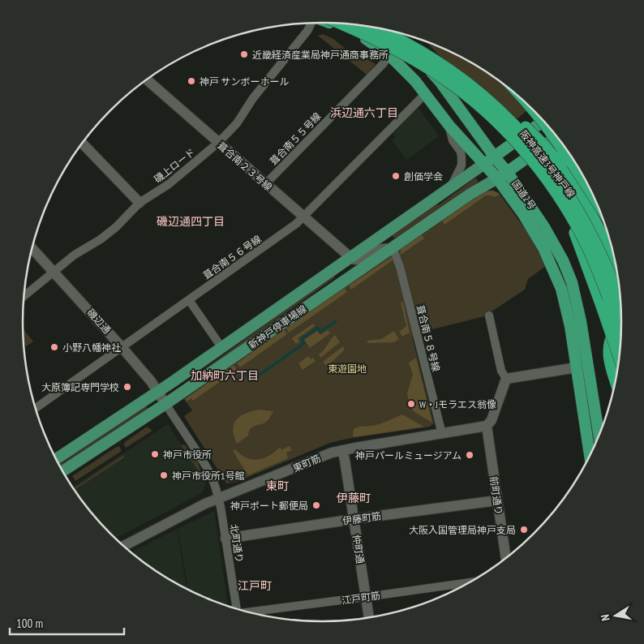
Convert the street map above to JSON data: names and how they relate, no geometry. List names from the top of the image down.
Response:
{
  "streets": {
    "highway": ["阪神高速3号神戸線", "国道2号"],
    "main road": ["新神戸停車場線"],
    "street": [
      "葺合南５５号線",
      "磯上ロード",
      "葺合南２３号線",
      "葺合南５６号線",
      "磯辺通",
      "葺合南５８号線",
      "東町筋",
      "前町通り",
      "伊藤町筋",
      "北町通り",
      "仲町通",
      "江戸町筋"
    ]
  },
  "crossings": [
    ["葺合南５５号線", "葺合南２３号線"],
    ["葺合南５５号線", "国道2号"],
    ["磯上ロード", "葺合南２３号線"],
    ["磯上ロード", "磯辺通"],
    ["葺合南２３号線", "葺合南５６号線"],
    ["葺合南２３号線", "新神戸停車場線"],
    ["国道2号", "葺合南５６号線"],
    ["国道2号", "新神戸停車場線"],
    ["葺合南５６号線", "磯辺通"],
    ["磯辺通", "新神戸停車場線"],
    ["磯辺通", "北町通り"],
    ["新神戸停車場線", "葺合南５８号線"],
    ["新神戸停車場線", "北町通り"],
    ["葺合南５８号線", "東町筋"],
    ["東町筋", "前町通り"],
    ["東町筋", "北町通り"],
    ["東町筋", "仲町通"],
    ["前町通り", "伊藤町筋"],
    ["伊藤町筋", "北町通り"],
    ["伊藤町筋", "仲町通"],
    ["仲町通", "江戸町筋"]
  ],
  "districts": [
    "浜辺通六丁目",
    "磯辺通四丁目",
    "加納町六丁目",
    "東町",
    "伊藤町",
    "江戸町"
  ],
  "parks": ["東遊園地"],
  "places": [
    "近畿経済産業局神戸通商事務所",
    "神戸 サンボーホール",
    "創価学会",
    "小野八幡神社",
    "大原簿記専門学校",
    "W・Jモラエス翁像",
    "神戸市役所",
    "神戸パールミュージアム",
    "神戸市役所1号館",
    "神戸ポート郵便局",
    "大阪入国管理局神戸支局"
  ],
  "scale_bar": "100 m",
  "north": "left"
}
